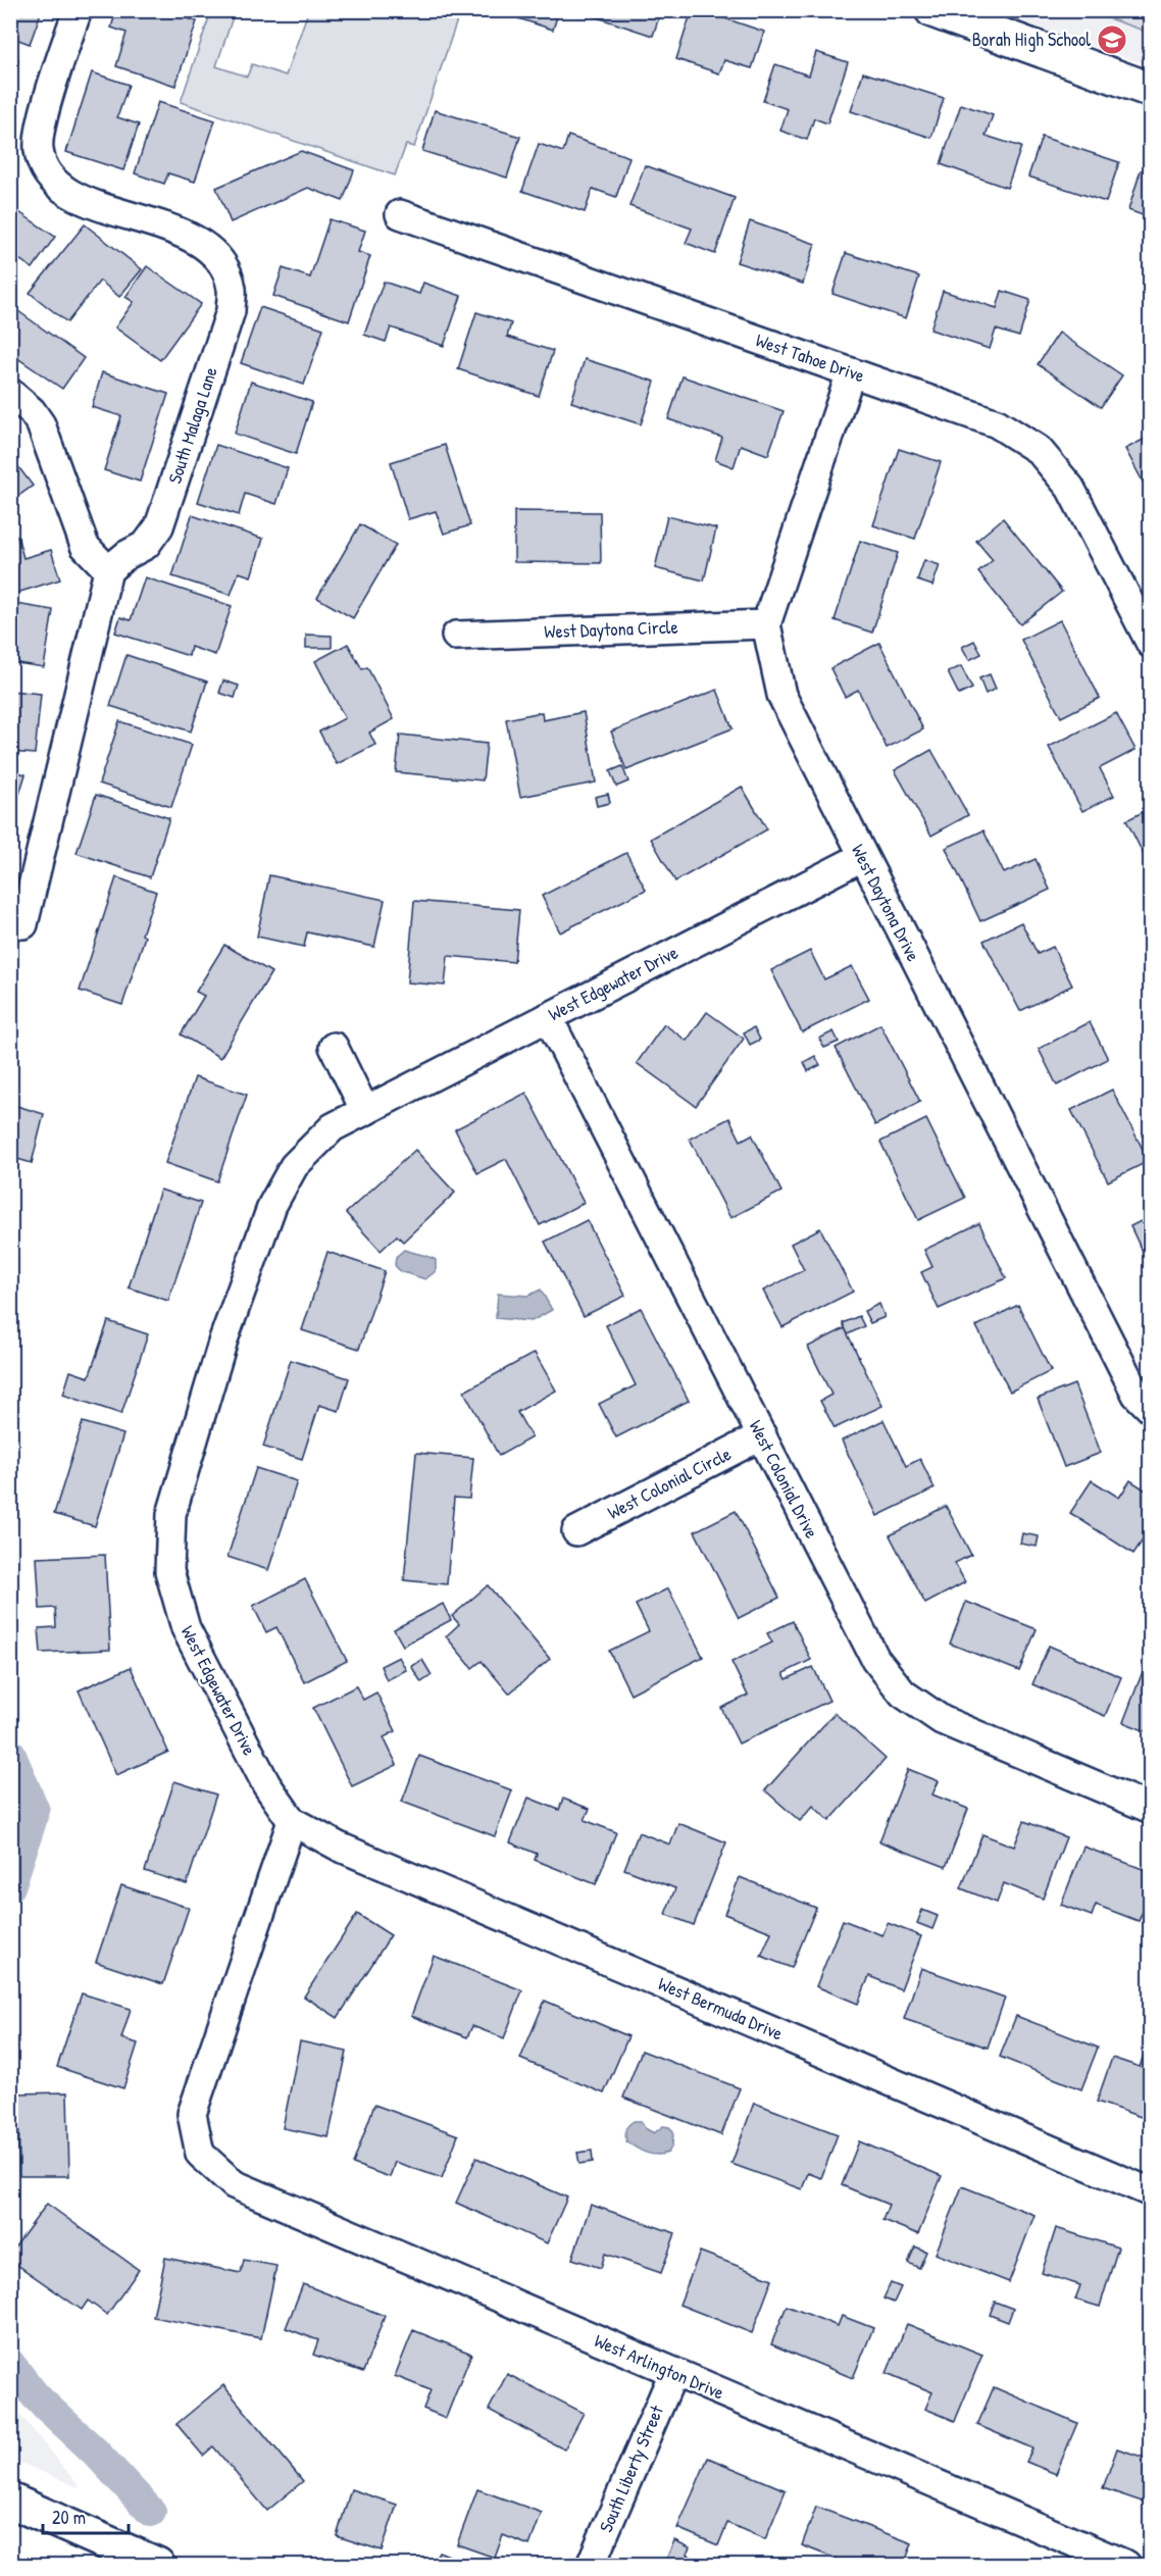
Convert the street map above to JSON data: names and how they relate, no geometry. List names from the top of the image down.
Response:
{
  "streets": {
    "street": [
      "West Tahoe Drive",
      "South Malaga Lane",
      "West Daytona Circle",
      "West Daytona Drive",
      "West Edgewater Drive",
      "West Colonial Drive",
      "West Colonial Circle",
      "West Bermuda Drive",
      "West Arlington Drive",
      "South Liberty Street"
    ]
  },
  "crossings": [
    ["West Daytona Circle", "West Daytona Drive"],
    ["West Daytona Drive", "West Edgewater Drive"],
    ["West Edgewater Drive", "West Colonial Drive"],
    ["West Edgewater Drive", "West Bermuda Drive"],
    ["West Edgewater Drive", "West Arlington Drive"],
    ["West Colonial Drive", "West Colonial Circle"],
    ["West Bermuda Drive", "West Arlington Drive"],
    ["West Arlington Drive", "South Liberty Street"]
  ],
  "places": {
    "school or university": ["Borah High School"]
  },
  "scale_bar": "20 m"
}
